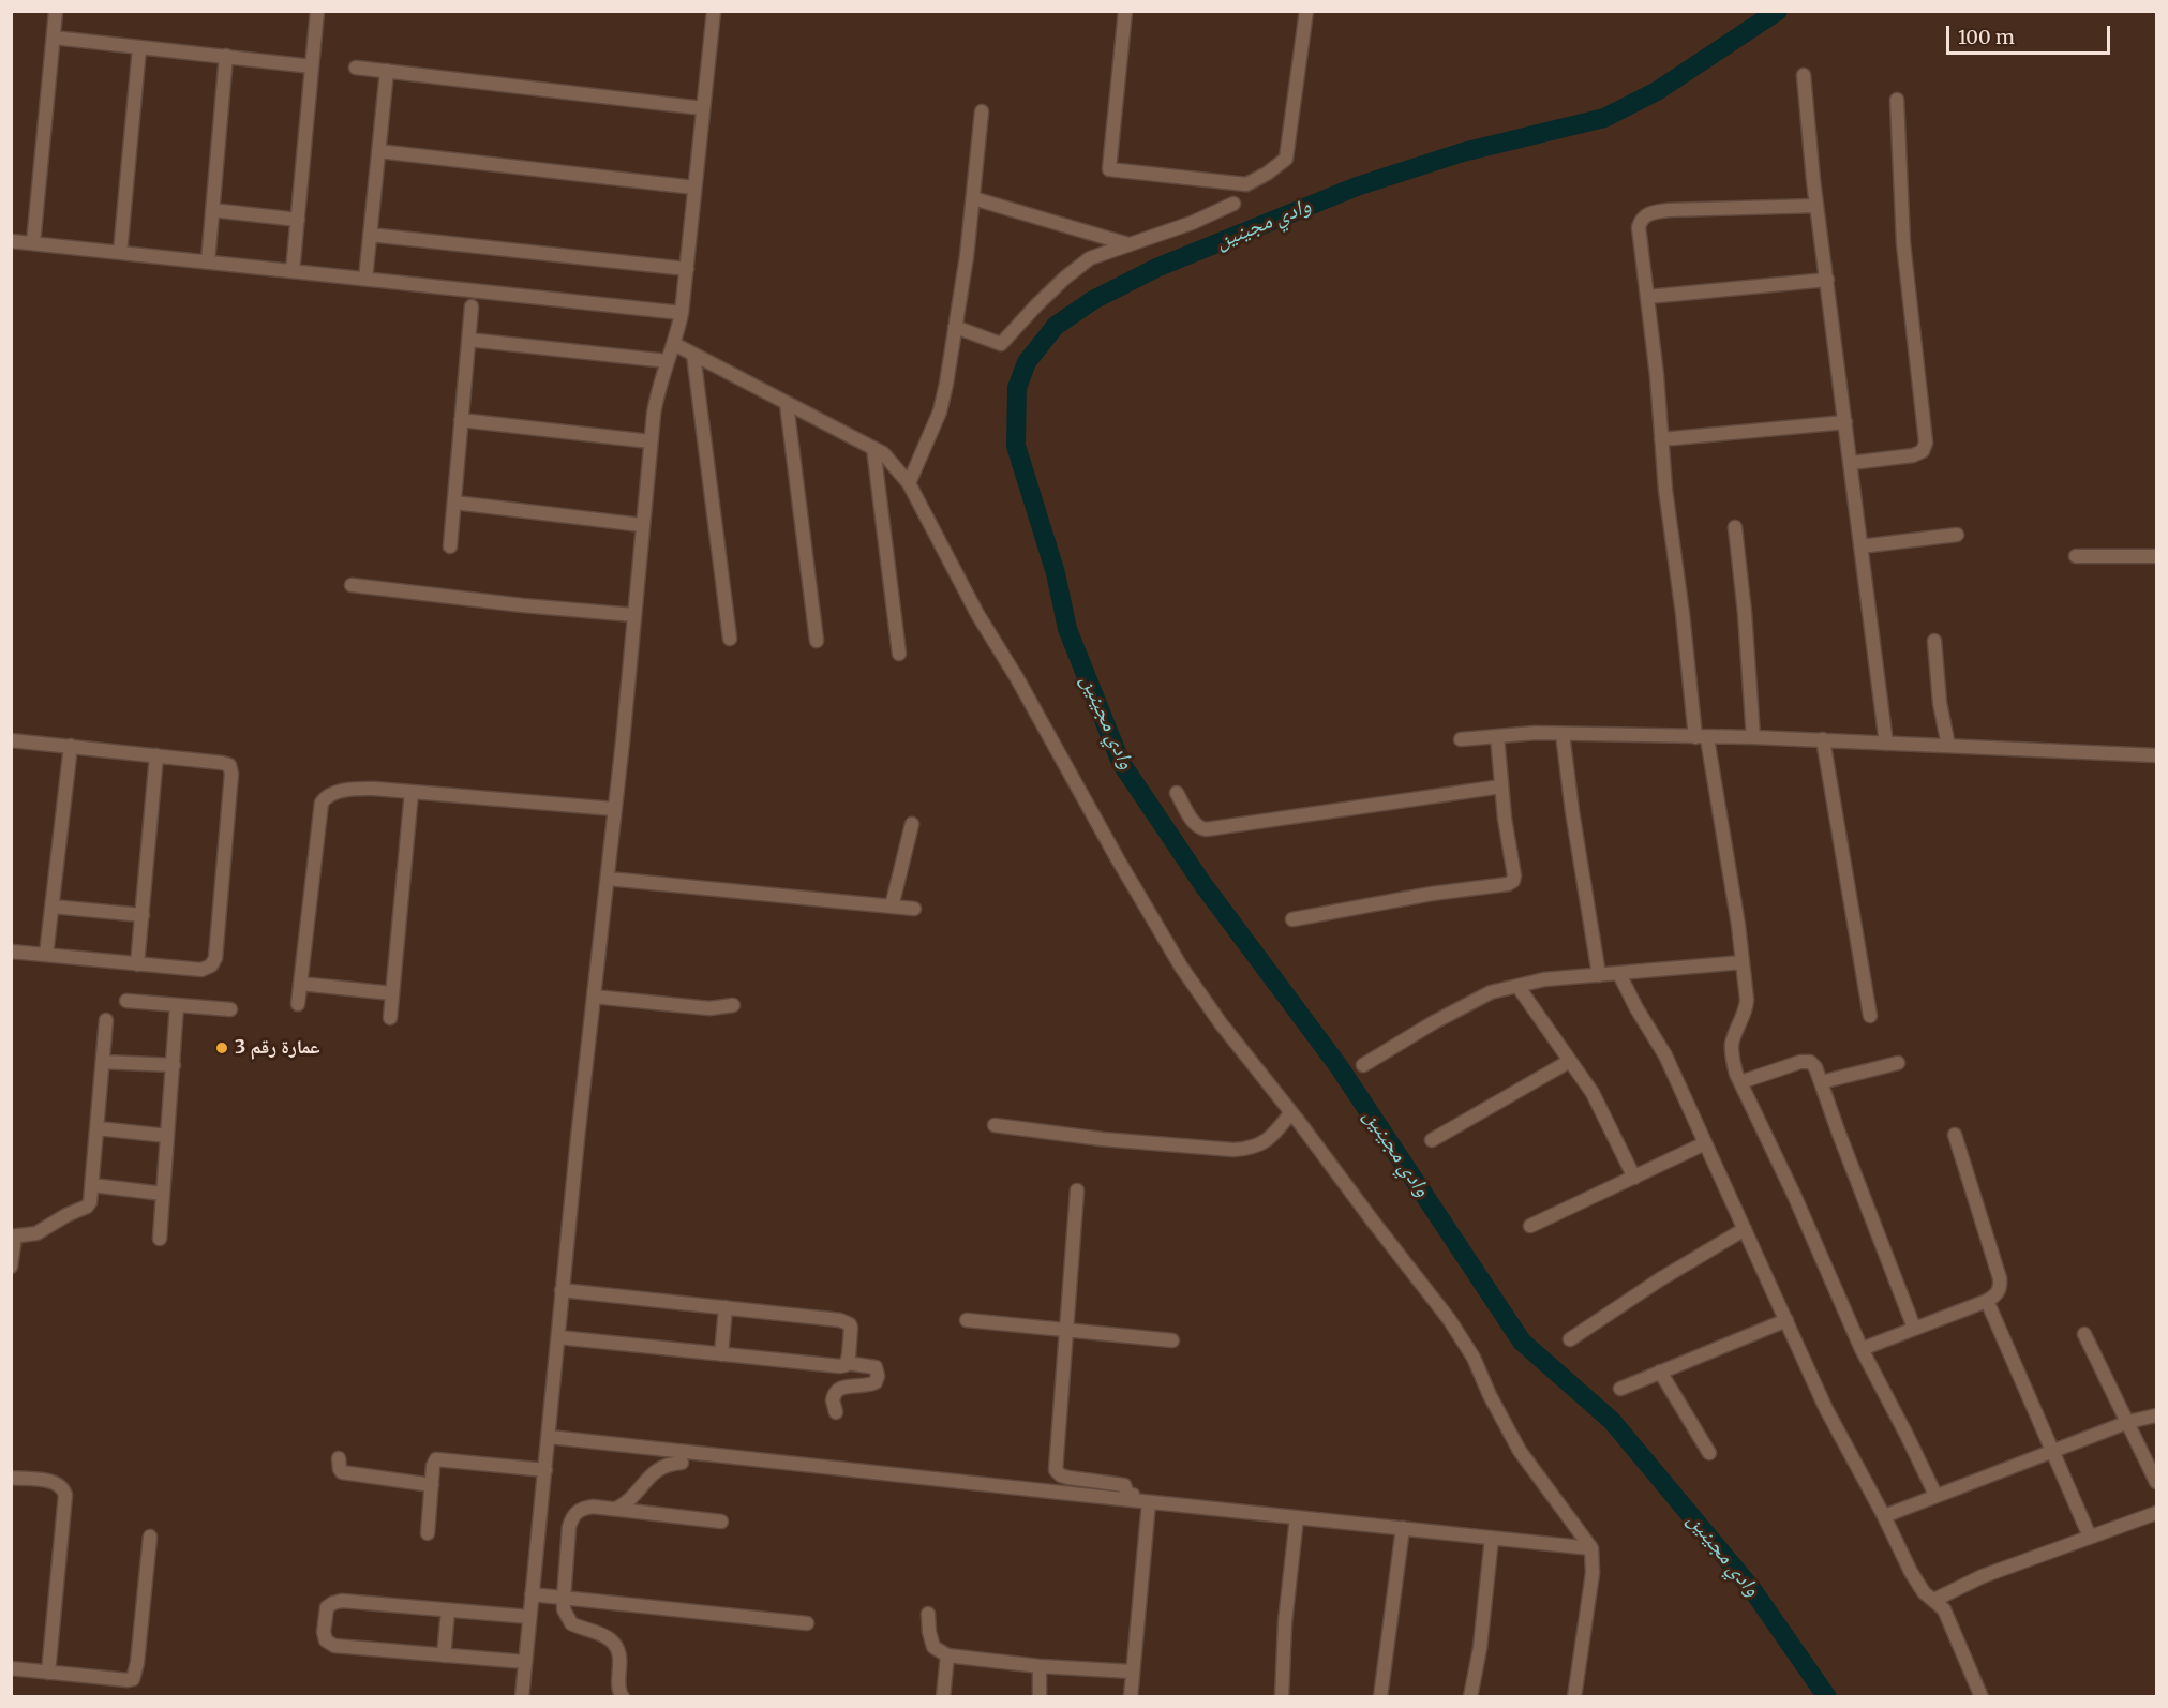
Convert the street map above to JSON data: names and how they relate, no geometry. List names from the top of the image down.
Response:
{
  "water": ["وادي مجينين"],
  "places": ["عمارة رقم 3"],
  "scale_bar": "100 m"
}
